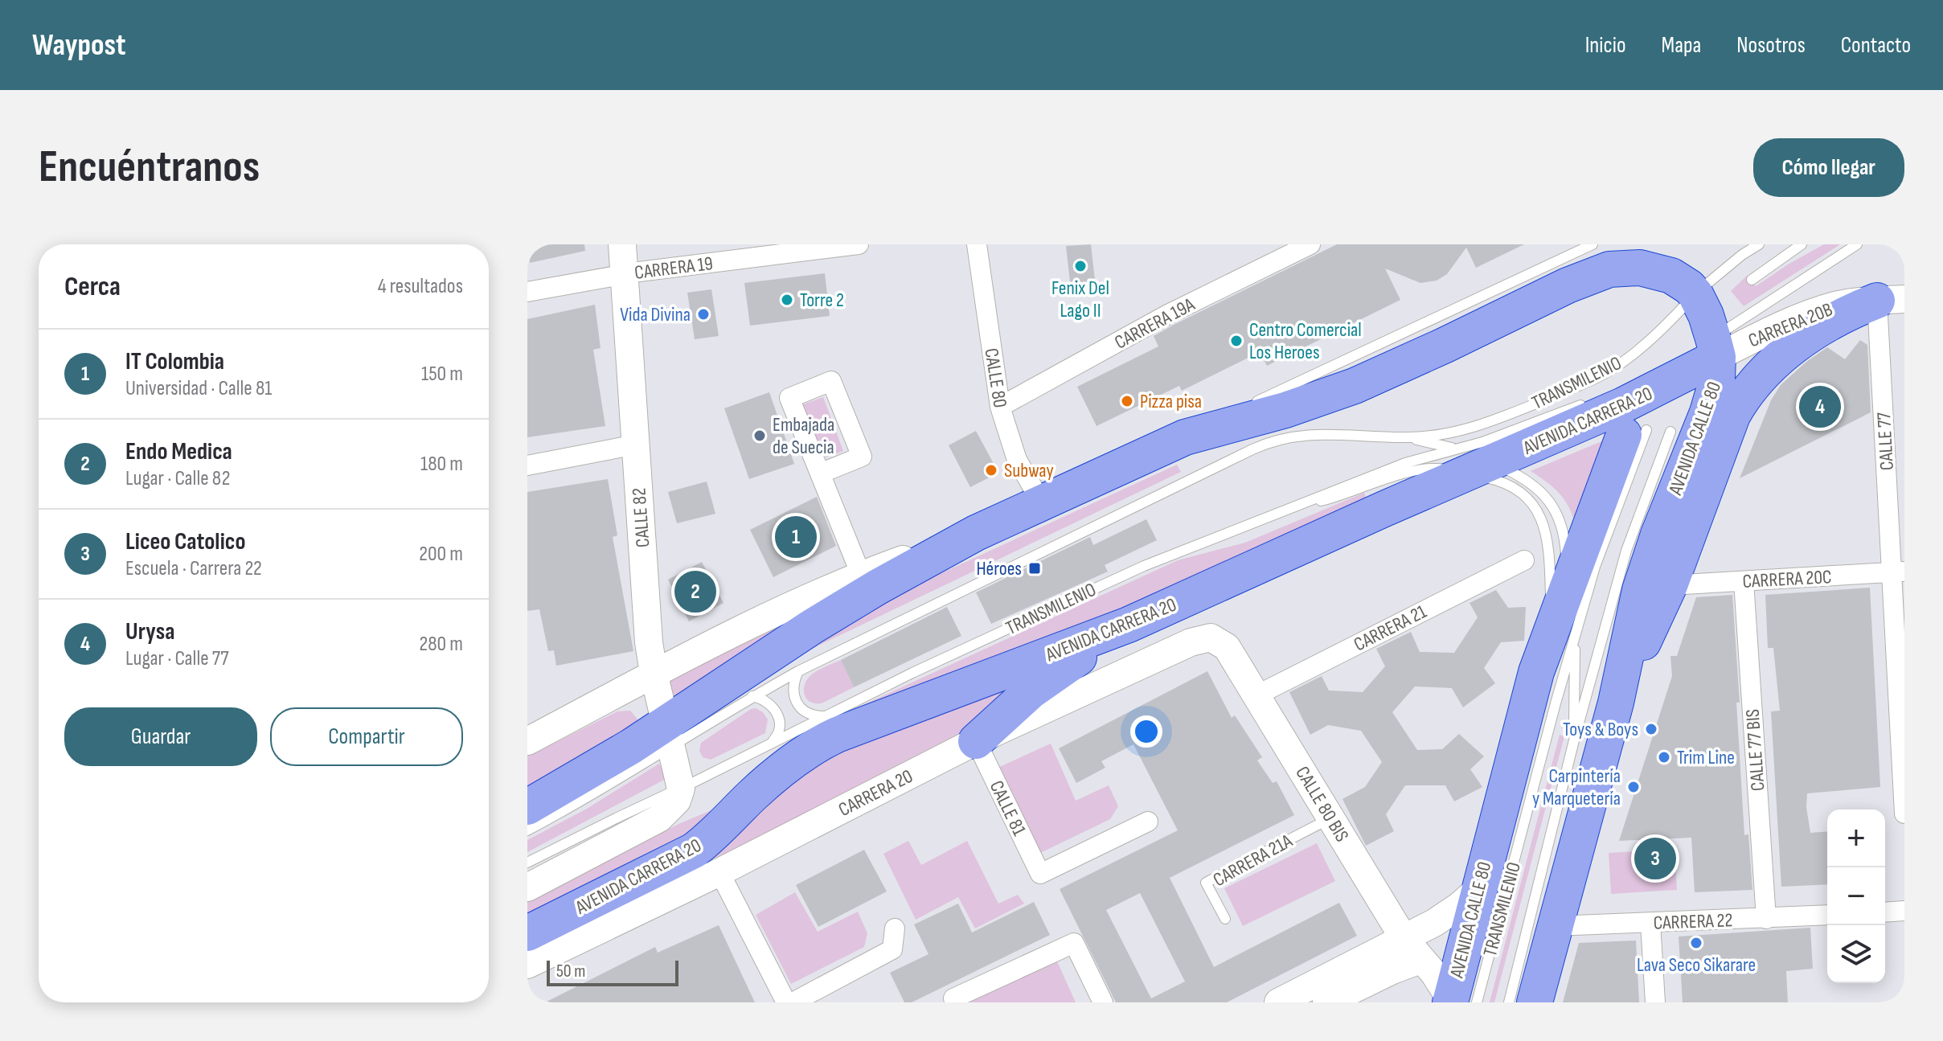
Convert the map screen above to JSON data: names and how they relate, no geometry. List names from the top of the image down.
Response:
{
  "streets": {
    "highway": ["AVENIDA CARRERA 20", "AVENIDA CALLE 80"],
    "street": [
      "CARRERA 19",
      "CARRERA 19A",
      "CARRERA 20B",
      "CALLE 80",
      "CALLE 77",
      "CALLE 82",
      "CARRERA 20C",
      "CARRERA 21",
      "CALLE 77 BIS",
      "CARRERA 20",
      "CALLE 80 BIS",
      "CALLE 81",
      "CARRERA 22"
    ],
    "lane": ["TRANSMILENIO", "CARRERA 21A"]
  },
  "crossings": [
    ["CARRERA 19", "CALLE 82"],
    ["CARRERA 19A", "CALLE 80"],
    ["CARRERA 20B", "AVENIDA CARRERA 20"],
    ["CARRERA 20B", "AVENIDA CALLE 80"],
    ["CARRERA 20B", "CALLE 77"],
    ["TRANSMILENIO", "AVENIDA CARRERA 20"],
    ["TRANSMILENIO", "AVENIDA CALLE 80"],
    ["TRANSMILENIO", "CALLE 82"],
    ["AVENIDA CARRERA 20", "AVENIDA CALLE 80"],
    ["AVENIDA CARRERA 20", "CALLE 82"],
    ["AVENIDA CALLE 80", "CARRERA 22"],
    ["CALLE 77", "CARRERA 20C"],
    ["CARRERA 20C", "CALLE 77 BIS"],
    ["CARRERA 21", "CALLE 80 BIS"],
    ["CALLE 77 BIS", "CARRERA 22"],
    ["CARRERA 20", "CALLE 80 BIS"],
    ["CARRERA 20", "CALLE 81"],
    ["CALLE 80 BIS", "CARRERA 21A"]
  ],
  "places": {
    "other": [
      "Fenix Del Lago II",
      "Torre 2",
      "Vida Divina",
      "Centro Comercial Los Heroes",
      "Pizza pisa",
      "Embajada de Suecia",
      "Subway",
      "Toys & Boys",
      "Trim Line",
      "Carpintería y Marquetería",
      "Lava Seco Sikarare"
    ],
    "transit": ["Héroes"]
  },
  "scale_bar": "50 m",
  "page": {
    "header": "Waypost",
    "nav": [
      "Inicio",
      "Mapa",
      "Nosotros",
      "Contacto"
    ],
    "buttons": [
      "Cómo llegar",
      ["Guardar", "Compartir"]
    ],
    "title": "Encuéntranos",
    "heading": ["Cerca", "4 resultados"],
    "list": [
      {
        "mark": "1",
        "name": "IT Colombia",
        "note": "Universidad · Calle 81",
        "value": "150 m"
      },
      {
        "mark": "2",
        "name": "Endo Medica",
        "note": "Lugar · Calle 82",
        "value": "180 m"
      },
      {
        "mark": "3",
        "name": "Liceo Catolico",
        "note": "Escuela · Carrera 22",
        "value": "200 m"
      },
      {
        "mark": "4",
        "name": "Urysa",
        "note": "Lugar · Calle 77",
        "value": "280 m"
      }
    ],
    "pins": [
      "4",
      "1",
      "2",
      "3"
    ],
    "map_buttons": ["+", "−"],
    "scale": "50 m"
  }
}
